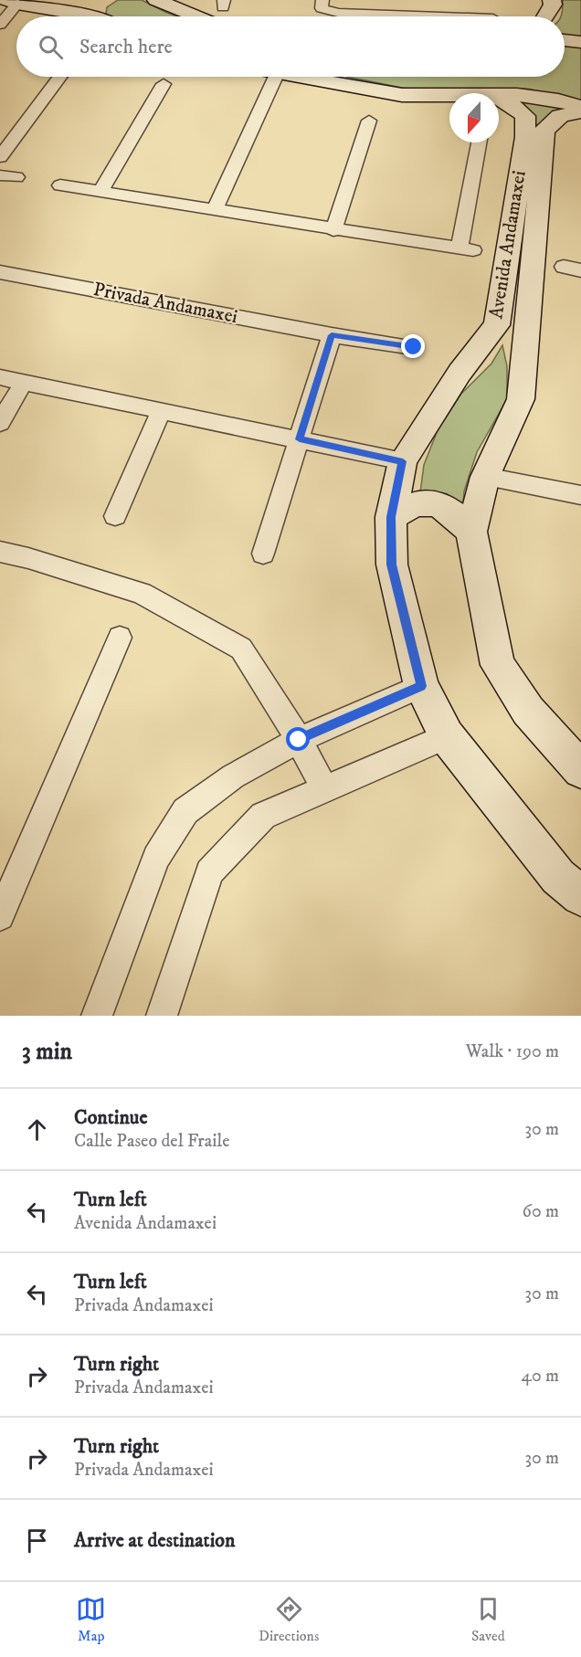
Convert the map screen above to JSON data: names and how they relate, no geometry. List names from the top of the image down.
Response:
{
  "streets": {
    "street": ["Avenida Andamaxei", "Privada Andamaxei"]
  },
  "north": "bottom",
  "page": {
    "search": "Search here",
    "heading": ["3 min", "Walk · 190 m"],
    "list": [
      ["Continue", "Calle Paseo del Fraile", "30 m"],
      ["Turn left", "Avenida Andamaxei", "60 m"],
      ["Turn left", "Privada Andamaxei", "30 m"],
      ["Turn right", "Privada Andamaxei", "40 m"],
      ["Turn right", "Privada Andamaxei", "30 m"],
      "Arrive at destination"
    ],
    "nav": ["Map", "Directions", "Saved"]
  }
}
